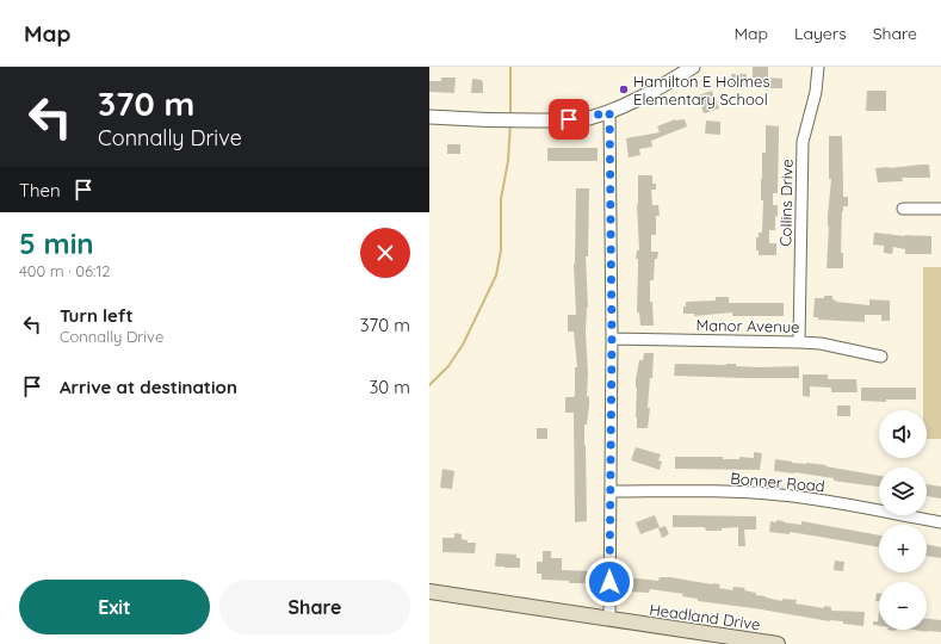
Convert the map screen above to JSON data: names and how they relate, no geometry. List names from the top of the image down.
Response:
{
  "streets": {
    "main road": ["Headland Drive"],
    "street": ["Collins Drive", "Manor Avenue", "Bonner Road"]
  },
  "crossings": [
    ["Collins Drive", "Manor Avenue"]
  ],
  "places": ["Hamilton E Holmes Elementary School"],
  "page": {
    "header": "Map",
    "nav": ["Map", "Layers", "Share"],
    "turn": ["370 m", "Connally Drive"],
    "then": "Then",
    "heading": ["5 min", "400 m · 06:12"],
    "list": [
      {
        "name": "Turn left",
        "note": "Connally Drive",
        "value": "370 m"
      },
      {
        "name": "Arrive at destination",
        "value": "30 m"
      }
    ],
    "map_buttons": ["+", "−"],
    "buttons": ["Exit", "Share"]
  }
}
